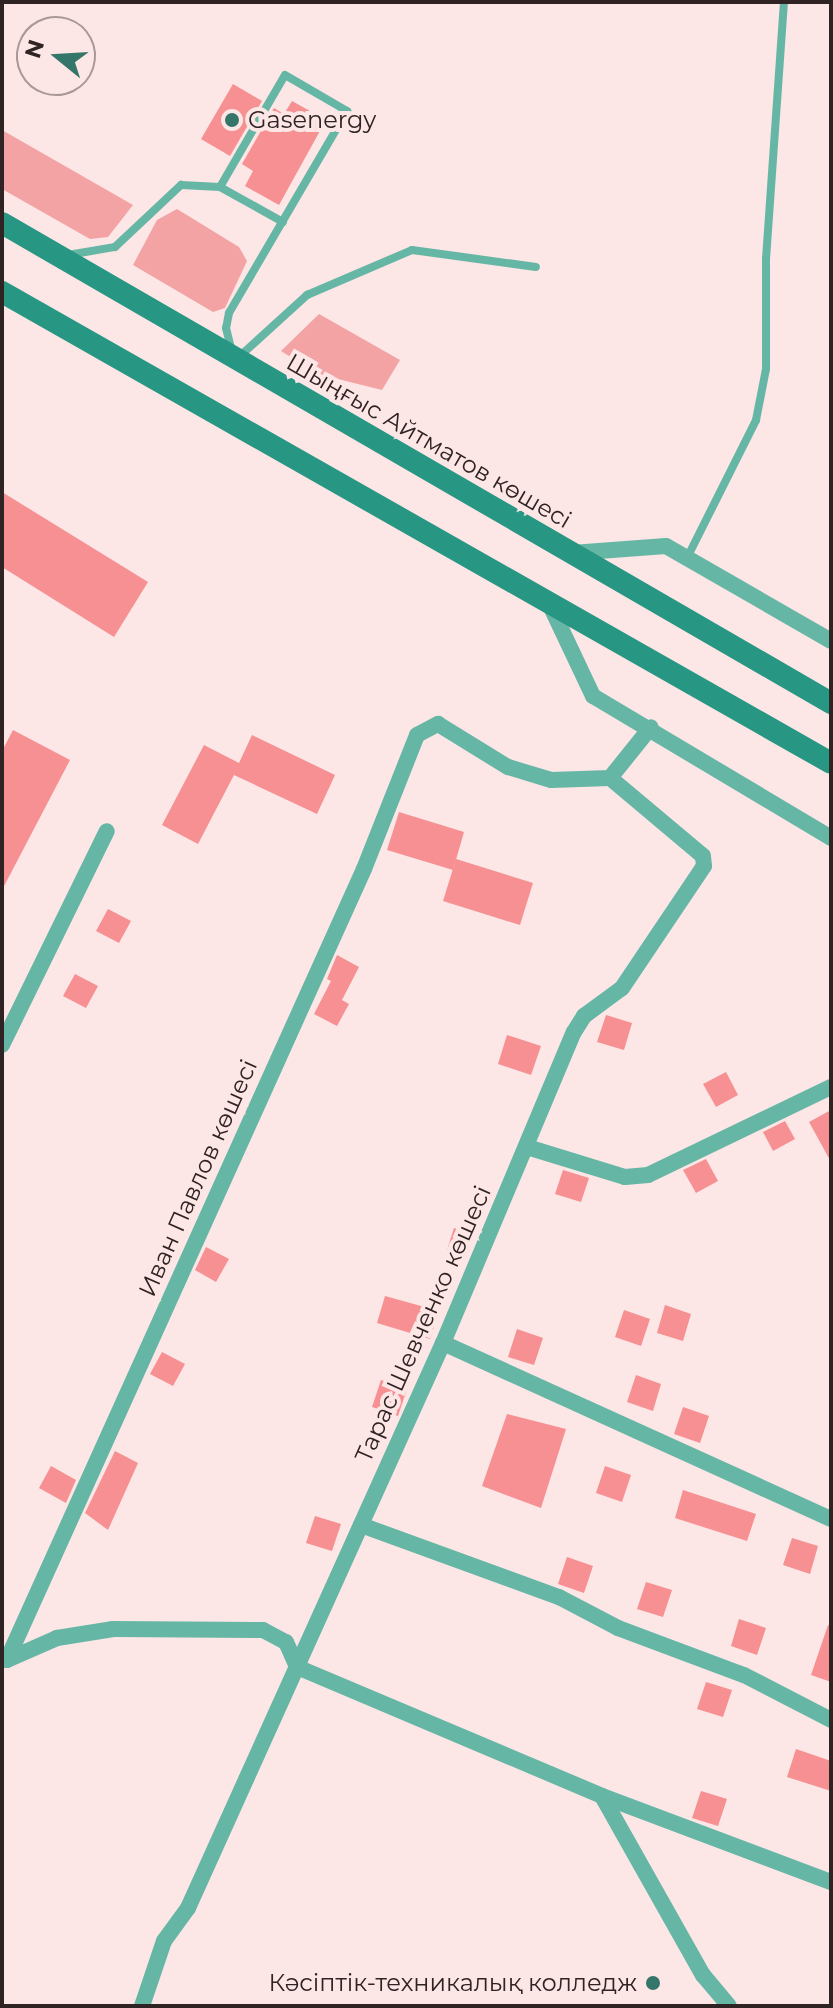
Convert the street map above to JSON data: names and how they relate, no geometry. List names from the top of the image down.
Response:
{
  "streets": {
    "main road": ["Шыңғыс Айтматов көшесі"],
    "street": ["Иван Павлов көшесі", "Тарас Шевченко көшесі"]
  },
  "crossings": [
    ["Иван Павлов көшесі", "Тарас Шевченко көшесі"]
  ],
  "places": ["Gasenergy", "Кәсіптік-техникалық колледж"],
  "north": "left"
}
